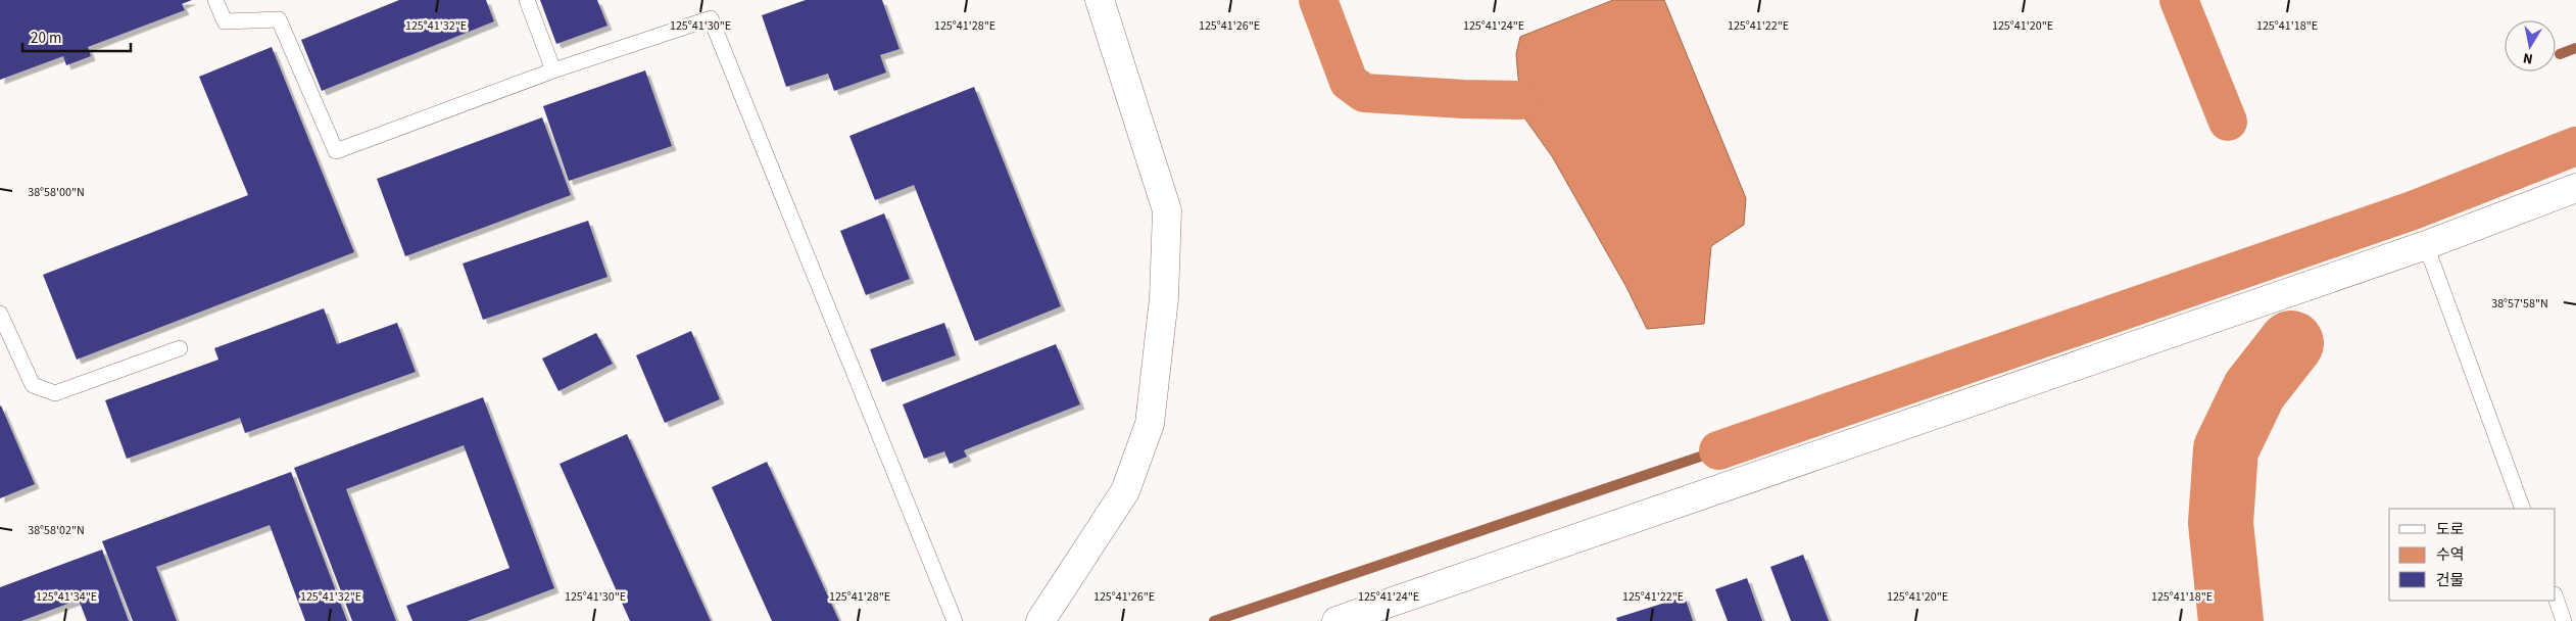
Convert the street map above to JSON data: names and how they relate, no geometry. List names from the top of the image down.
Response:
{
  "legend": ["도로", "수역", "건물"],
  "scale_bar": "20 m",
  "north": "bottom",
  "coordinates": [
    "125°41'32\"E",
    "125°41'30\"E",
    "125°41'28\"E",
    "125°41'26\"E",
    "125°41'24\"E",
    "125°41'22\"E",
    "125°41'20\"E",
    "125°41'18\"E",
    "38°58'00\"N",
    "38°57'58\"N",
    "38°58'02\"N",
    "125°41'34\"E"
  ]
}
